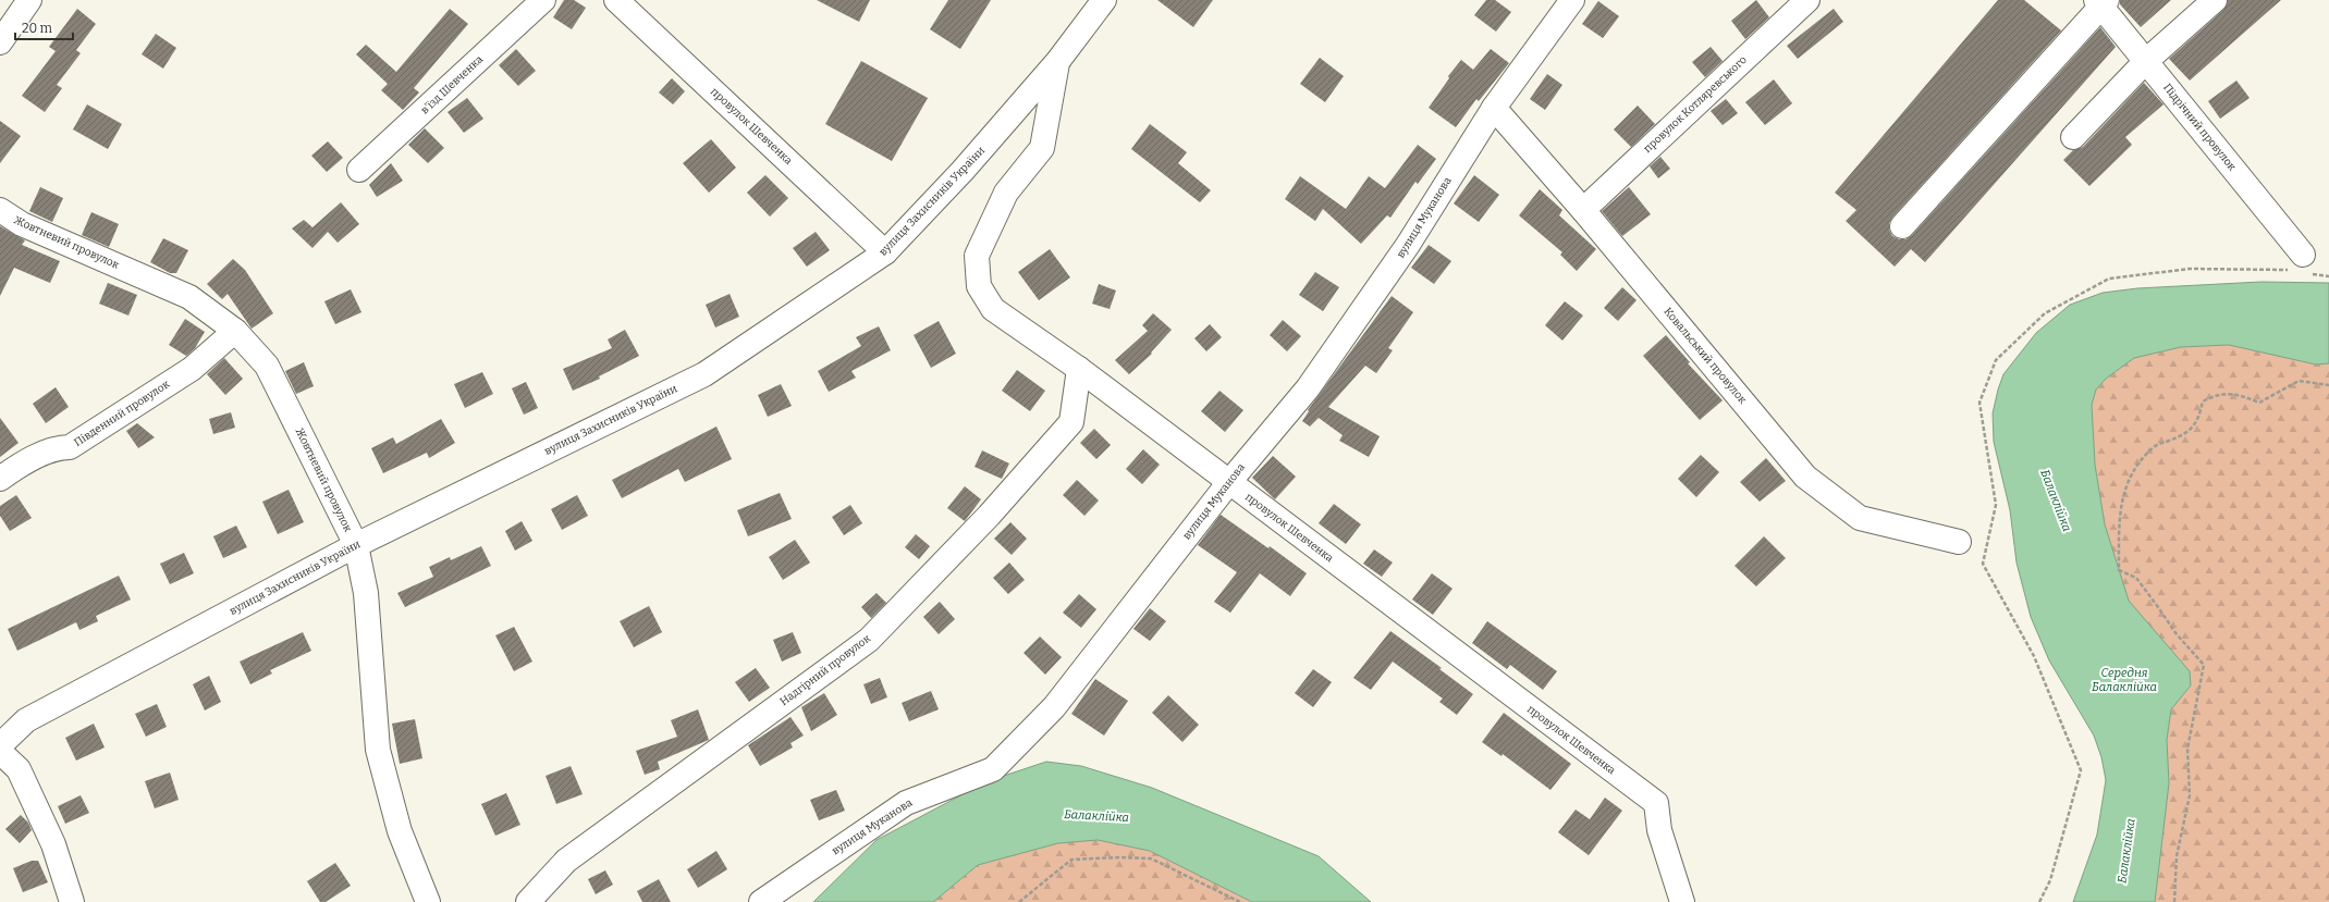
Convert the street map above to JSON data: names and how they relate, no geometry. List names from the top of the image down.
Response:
{
  "streets": {
    "street": [
      "в'їзд Шевченка",
      "провулок Котляревського",
      "провулок Шевченка",
      "Підрічний провулок",
      "вулиця Захисників України",
      "вулиця Муканова",
      "Жовтневий провулок",
      "Ковальський провулок",
      "Південний провулок",
      "Надгірний провулок"
    ]
  },
  "crossings": [
    ["провулок Котляревського", "Ковальський провулок"],
    ["провулок Шевченка", "вулиця Захисників України"],
    ["провулок Шевченка", "вулиця Муканова"],
    ["провулок Шевченка", "Надгірний провулок"],
    ["вулиця Захисників України", "Жовтневий провулок"],
    ["вулиця Муканова", "Ковальський провулок"],
    ["Жовтневий провулок", "Південний провулок"]
  ],
  "water": ["Балаклійка", "Середня Балаклійка"],
  "scale_bar": "20 m"
}
